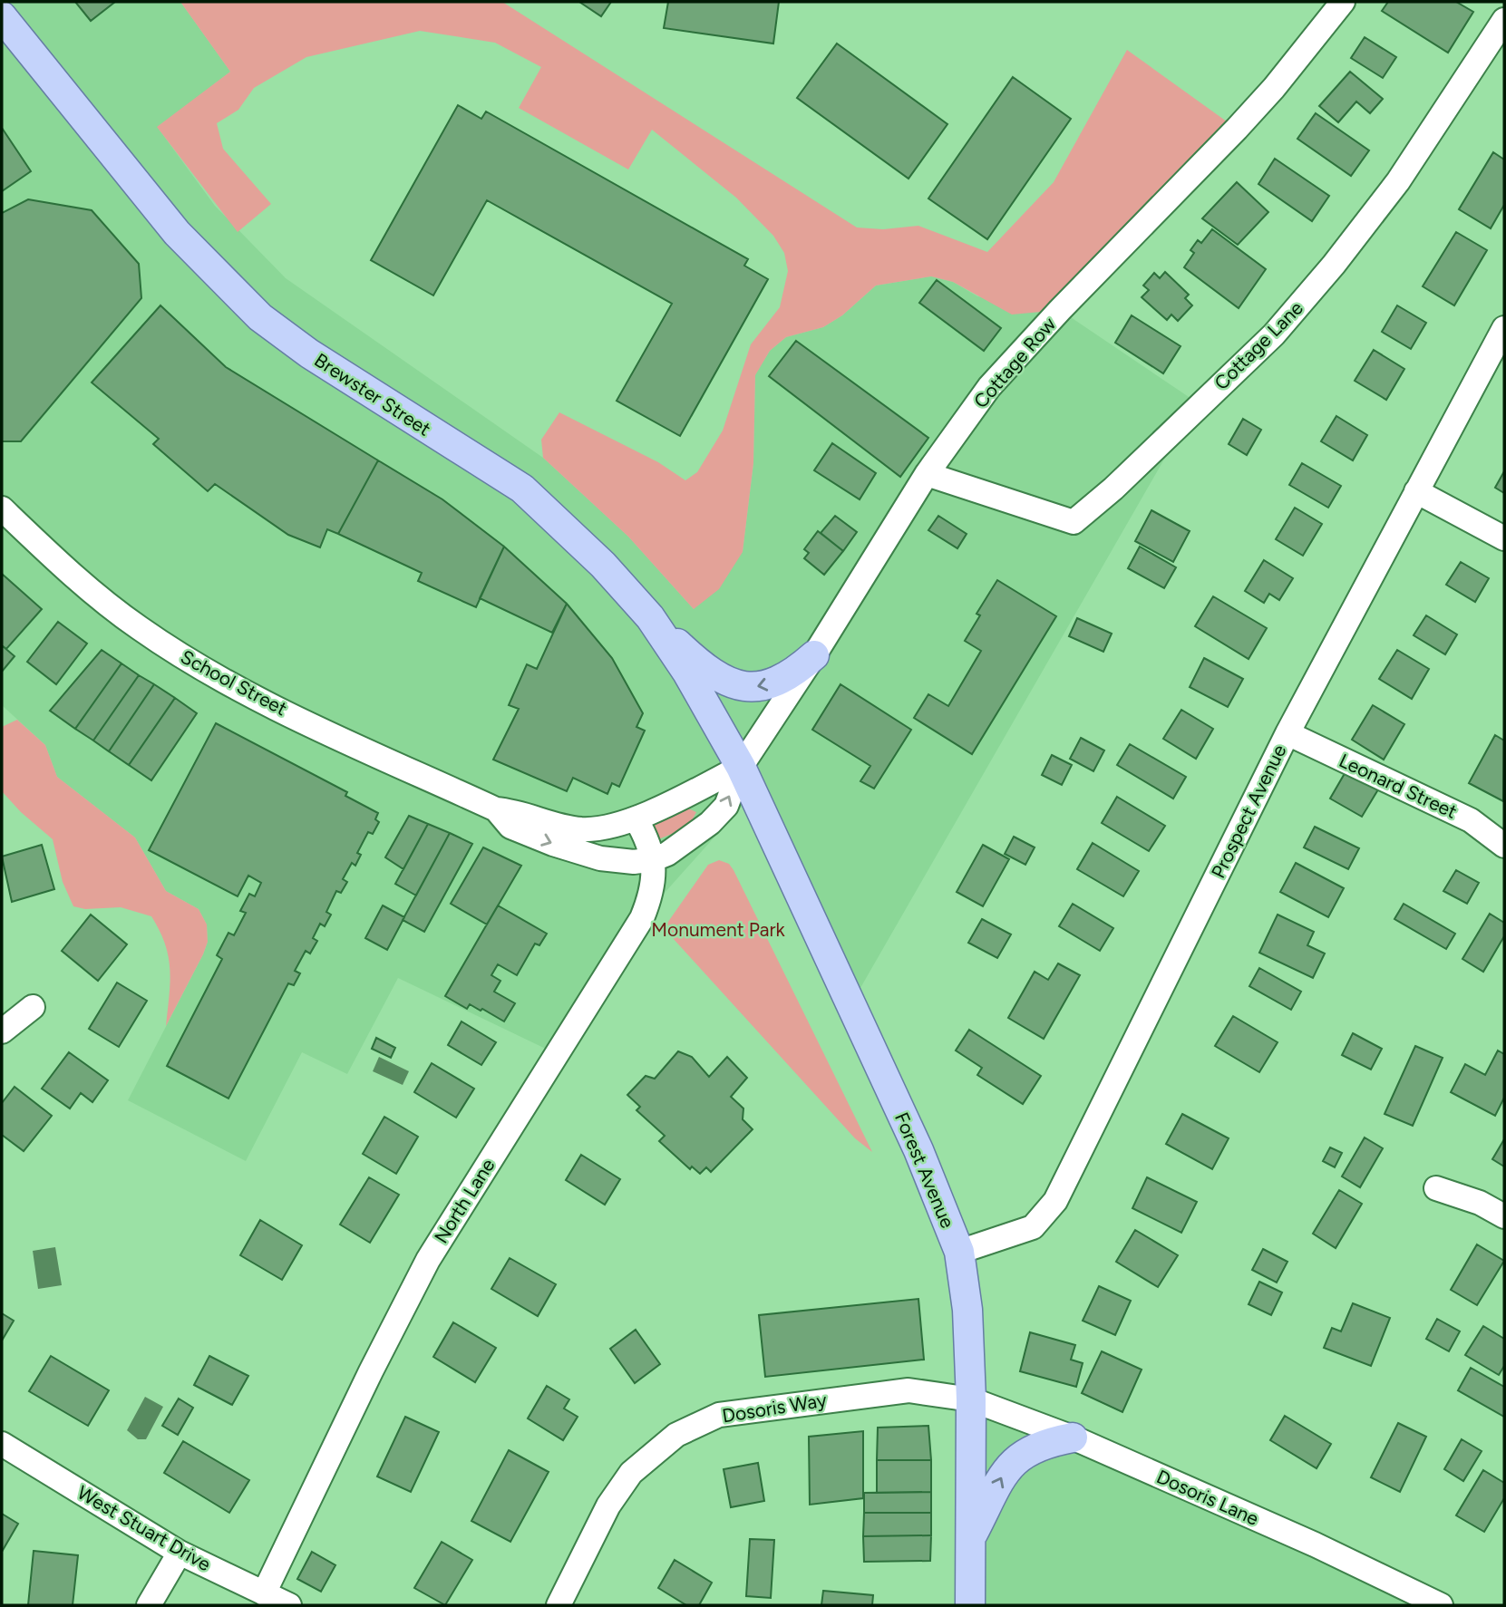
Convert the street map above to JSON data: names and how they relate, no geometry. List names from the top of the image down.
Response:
{
  "streets": {
    "main road": ["Brewster Street", "Forest Avenue"],
    "street": [
      "Cottage Lane",
      "Cottage Row",
      "School Street",
      "Leonard Street",
      "Prospect Avenue",
      "North Lane",
      "Dosoris Way",
      "Dosoris Lane",
      "West Stuart Drive"
    ]
  },
  "crossings": [
    ["Cottage Lane", "Cottage Row"],
    ["Cottage Row", "Brewster Street"],
    ["Cottage Row", "School Street"],
    ["Cottage Row", "Forest Avenue"],
    ["Brewster Street", "School Street"],
    ["Brewster Street", "Forest Avenue"],
    ["School Street", "Forest Avenue"],
    ["School Street", "North Lane"],
    ["Leonard Street", "Prospect Avenue"],
    ["Prospect Avenue", "Forest Avenue"],
    ["Forest Avenue", "Dosoris Way"],
    ["Forest Avenue", "Dosoris Lane"],
    ["North Lane", "West Stuart Drive"],
    ["Dosoris Way", "Dosoris Lane"]
  ],
  "parks": ["Monument Park"]
}
